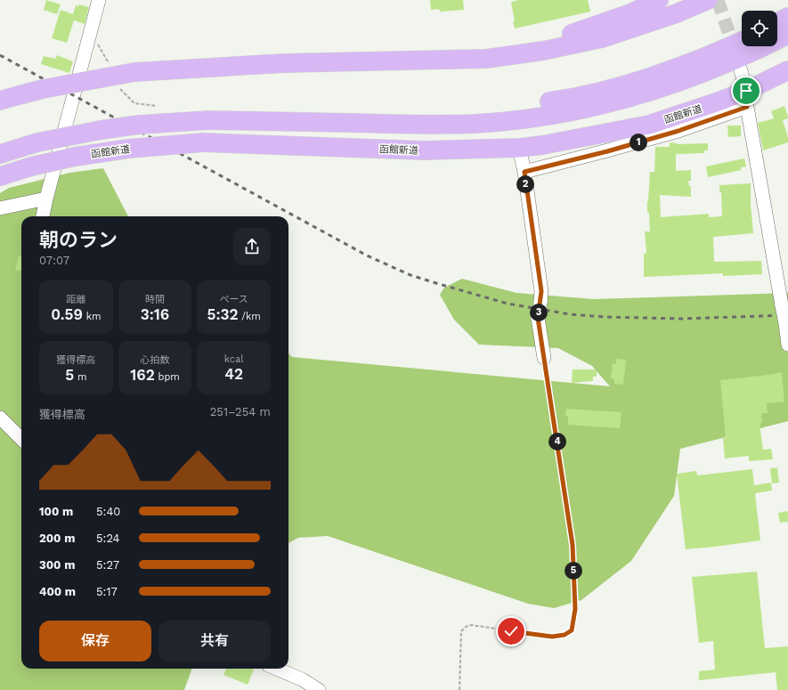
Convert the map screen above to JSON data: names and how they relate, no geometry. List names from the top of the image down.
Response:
{
  "streets": {
    "highway": ["函館新道"]
  },
  "page": {
    "pins": [
      "1",
      "2",
      "3",
      "4",
      "5"
    ],
    "heading": ["朝のラン", "07:07"],
    "stats": [
      ["距離", "0.59 km"],
      ["時間", "3:16"],
      ["ペース", "5:32 /km"],
      ["獲得標高", "5 m"],
      ["心拍数", "162 bpm"],
      ["kcal", "42"]
    ],
    "chart": ["獲得標高", "251–254 m"],
    "list": [
      {
        "name": "100 m",
        "note": "5:40"
      },
      {
        "name": "200 m",
        "note": "5:24"
      },
      {
        "name": "300 m",
        "note": "5:27"
      },
      {
        "name": "400 m",
        "note": "5:17"
      }
    ],
    "buttons": ["保存", "共有"]
  }
}
